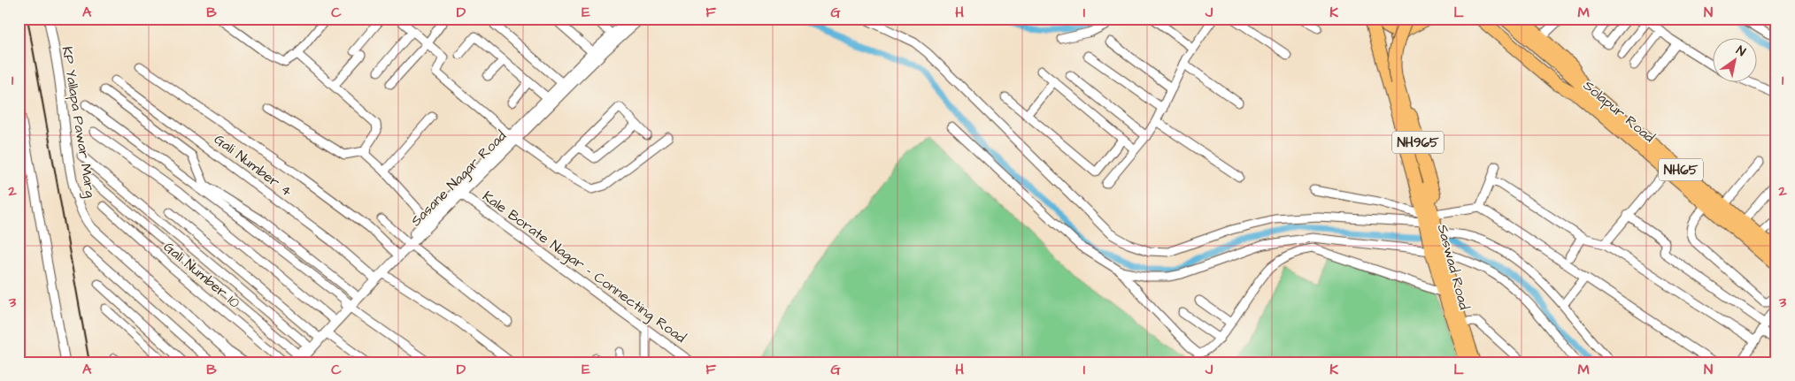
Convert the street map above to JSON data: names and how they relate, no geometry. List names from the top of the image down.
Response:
{
  "streets": {
    "main road": [
      "Solapur Road",
      "NH965",
      "NH65",
      "Saswad Road"
    ],
    "street": [
      "KP Yallapa Pawar Marg",
      "Gali Number 4",
      "Sasane Nagar Road",
      "Kale Borate Nagar - Connecting Road",
      "Gali Number 10"
    ]
  },
  "crossings": [
    ["Solapur Road", "NH65"],
    ["NH965", "Saswad Road"],
    ["Gali Number 4", "Sasane Nagar Road"],
    ["Sasane Nagar Road", "Kale Borate Nagar - Connecting Road"]
  ],
  "north": "top right",
  "grid": {
    "columns": [
      "A",
      "B",
      "C",
      "D",
      "E",
      "F",
      "G",
      "H",
      "I",
      "J",
      "K",
      "L",
      "M",
      "N"
    ],
    "rows": ["1", "2", "3"]
  }
}
